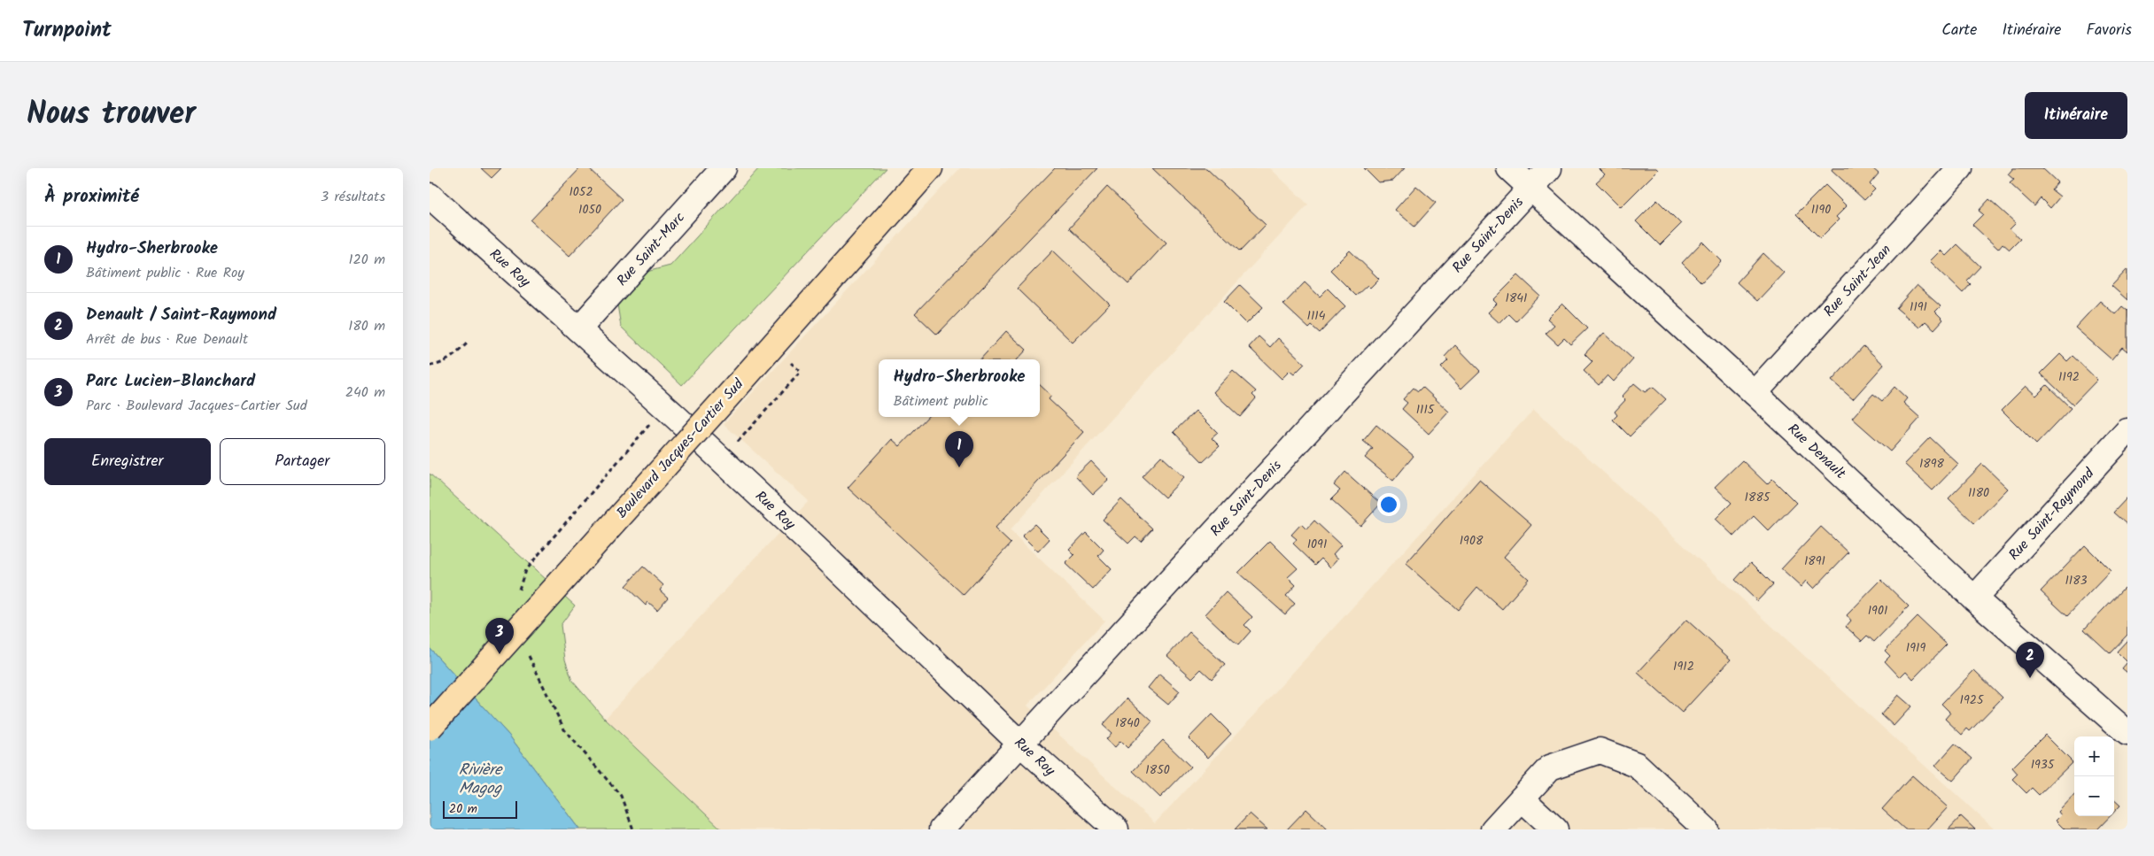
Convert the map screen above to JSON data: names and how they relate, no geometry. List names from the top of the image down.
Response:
{
  "streets": {
    "main road": ["Boulevard Jacques-Cartier Sud"],
    "street": [
      "Rue Saint-Denis",
      "Rue Saint-Marc",
      "Rue Roy",
      "Rue Saint-Jean",
      "Rue Denault",
      "Rue Saint-Raymond"
    ]
  },
  "crossings": [
    ["Rue Saint-Denis", "Rue Roy"],
    ["Rue Saint-Denis", "Rue Denault"],
    ["Rue Saint-Marc", "Rue Roy"],
    ["Rue Saint-Jean", "Rue Denault"],
    ["Rue Denault", "Rue Saint-Raymond"]
  ],
  "water": ["Rivière Magog"],
  "house_numbers": [
    "1052",
    "1050",
    "1190",
    "1841",
    "1191",
    "1114",
    "1192",
    "1115",
    "1898",
    "1180",
    "1885",
    "1908",
    "1091",
    "1891",
    "1183",
    "1901",
    "1919",
    "1912",
    "1925",
    "1840",
    "1935",
    "1850"
  ],
  "scale_bar": "20 m",
  "page": {
    "header": "Turnpoint",
    "nav": ["Carte", "Itinéraire", "Favoris"],
    "title": "Nous trouver",
    "buttons": [
      "Itinéraire",
      ["Enregistrer", "Partager"]
    ],
    "heading": ["À proximité", "3 résultats"],
    "list": [
      {
        "mark": "1",
        "name": "Hydro-Sherbrooke",
        "note": "Bâtiment public · Rue Roy",
        "value": "120 m"
      },
      {
        "mark": "2",
        "name": "Denault / Saint-Raymond",
        "note": "Arrêt de bus · Rue Denault",
        "value": "180 m"
      },
      {
        "mark": "3",
        "name": "Parc Lucien-Blanchard",
        "note": "Parc · Boulevard Jacques-Cartier Sud",
        "value": "240 m"
      }
    ],
    "popup": ["Hydro-Sherbrooke", "Bâtiment public"],
    "pins": ["1", "3", "2"],
    "map_buttons": ["+", "−"],
    "scale": "20 m"
  }
}
